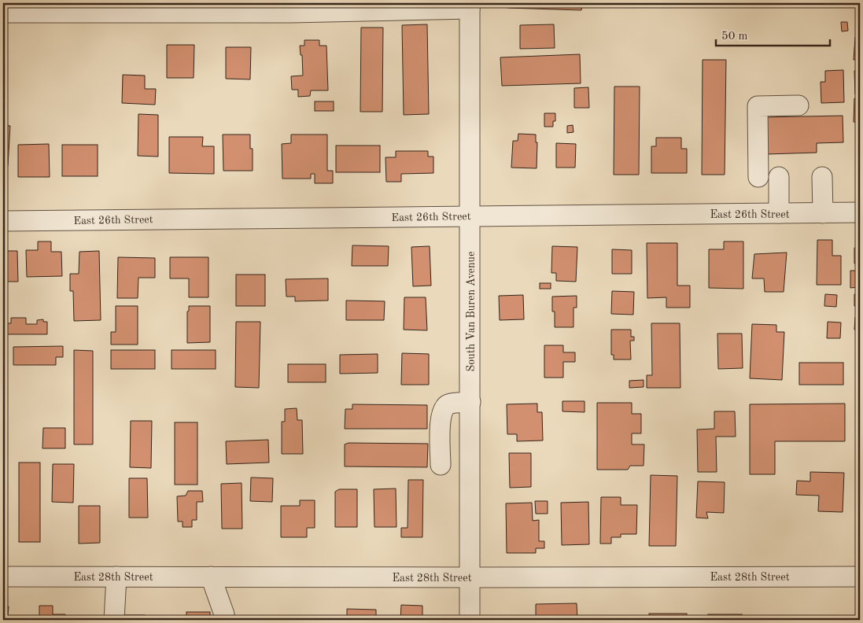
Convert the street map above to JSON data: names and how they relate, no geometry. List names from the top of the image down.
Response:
{
  "streets": {
    "street": ["East 26th Street", "South Van Buren Avenue", "East 28th Street"]
  },
  "crossings": [
    ["East 26th Street", "South Van Buren Avenue"],
    ["South Van Buren Avenue", "East 28th Street"]
  ],
  "scale_bar": "50 m"
}
